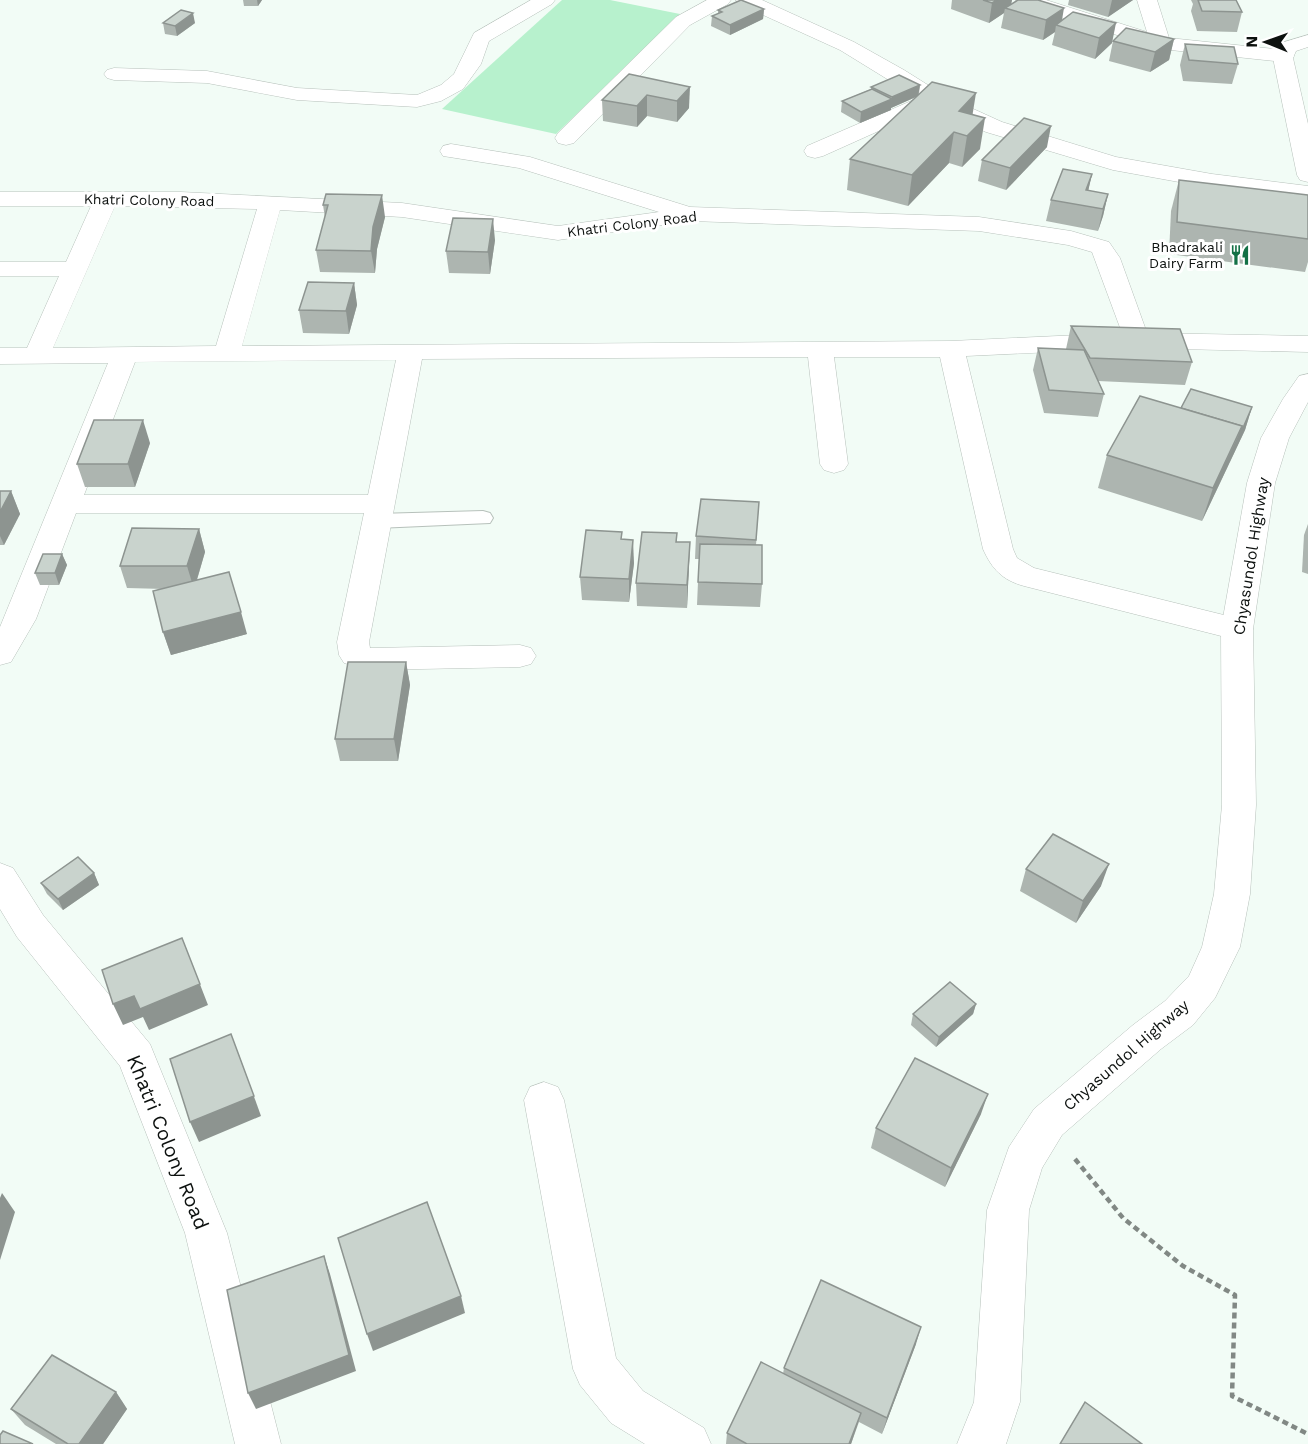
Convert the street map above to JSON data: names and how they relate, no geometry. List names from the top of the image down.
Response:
{
  "streets": {
    "street": ["Khatri Colony Road", "Chyasundol Highway"]
  },
  "places": {
    "restaurant": ["Bhadrakali Dairy Farm"]
  },
  "north": "left"
}
